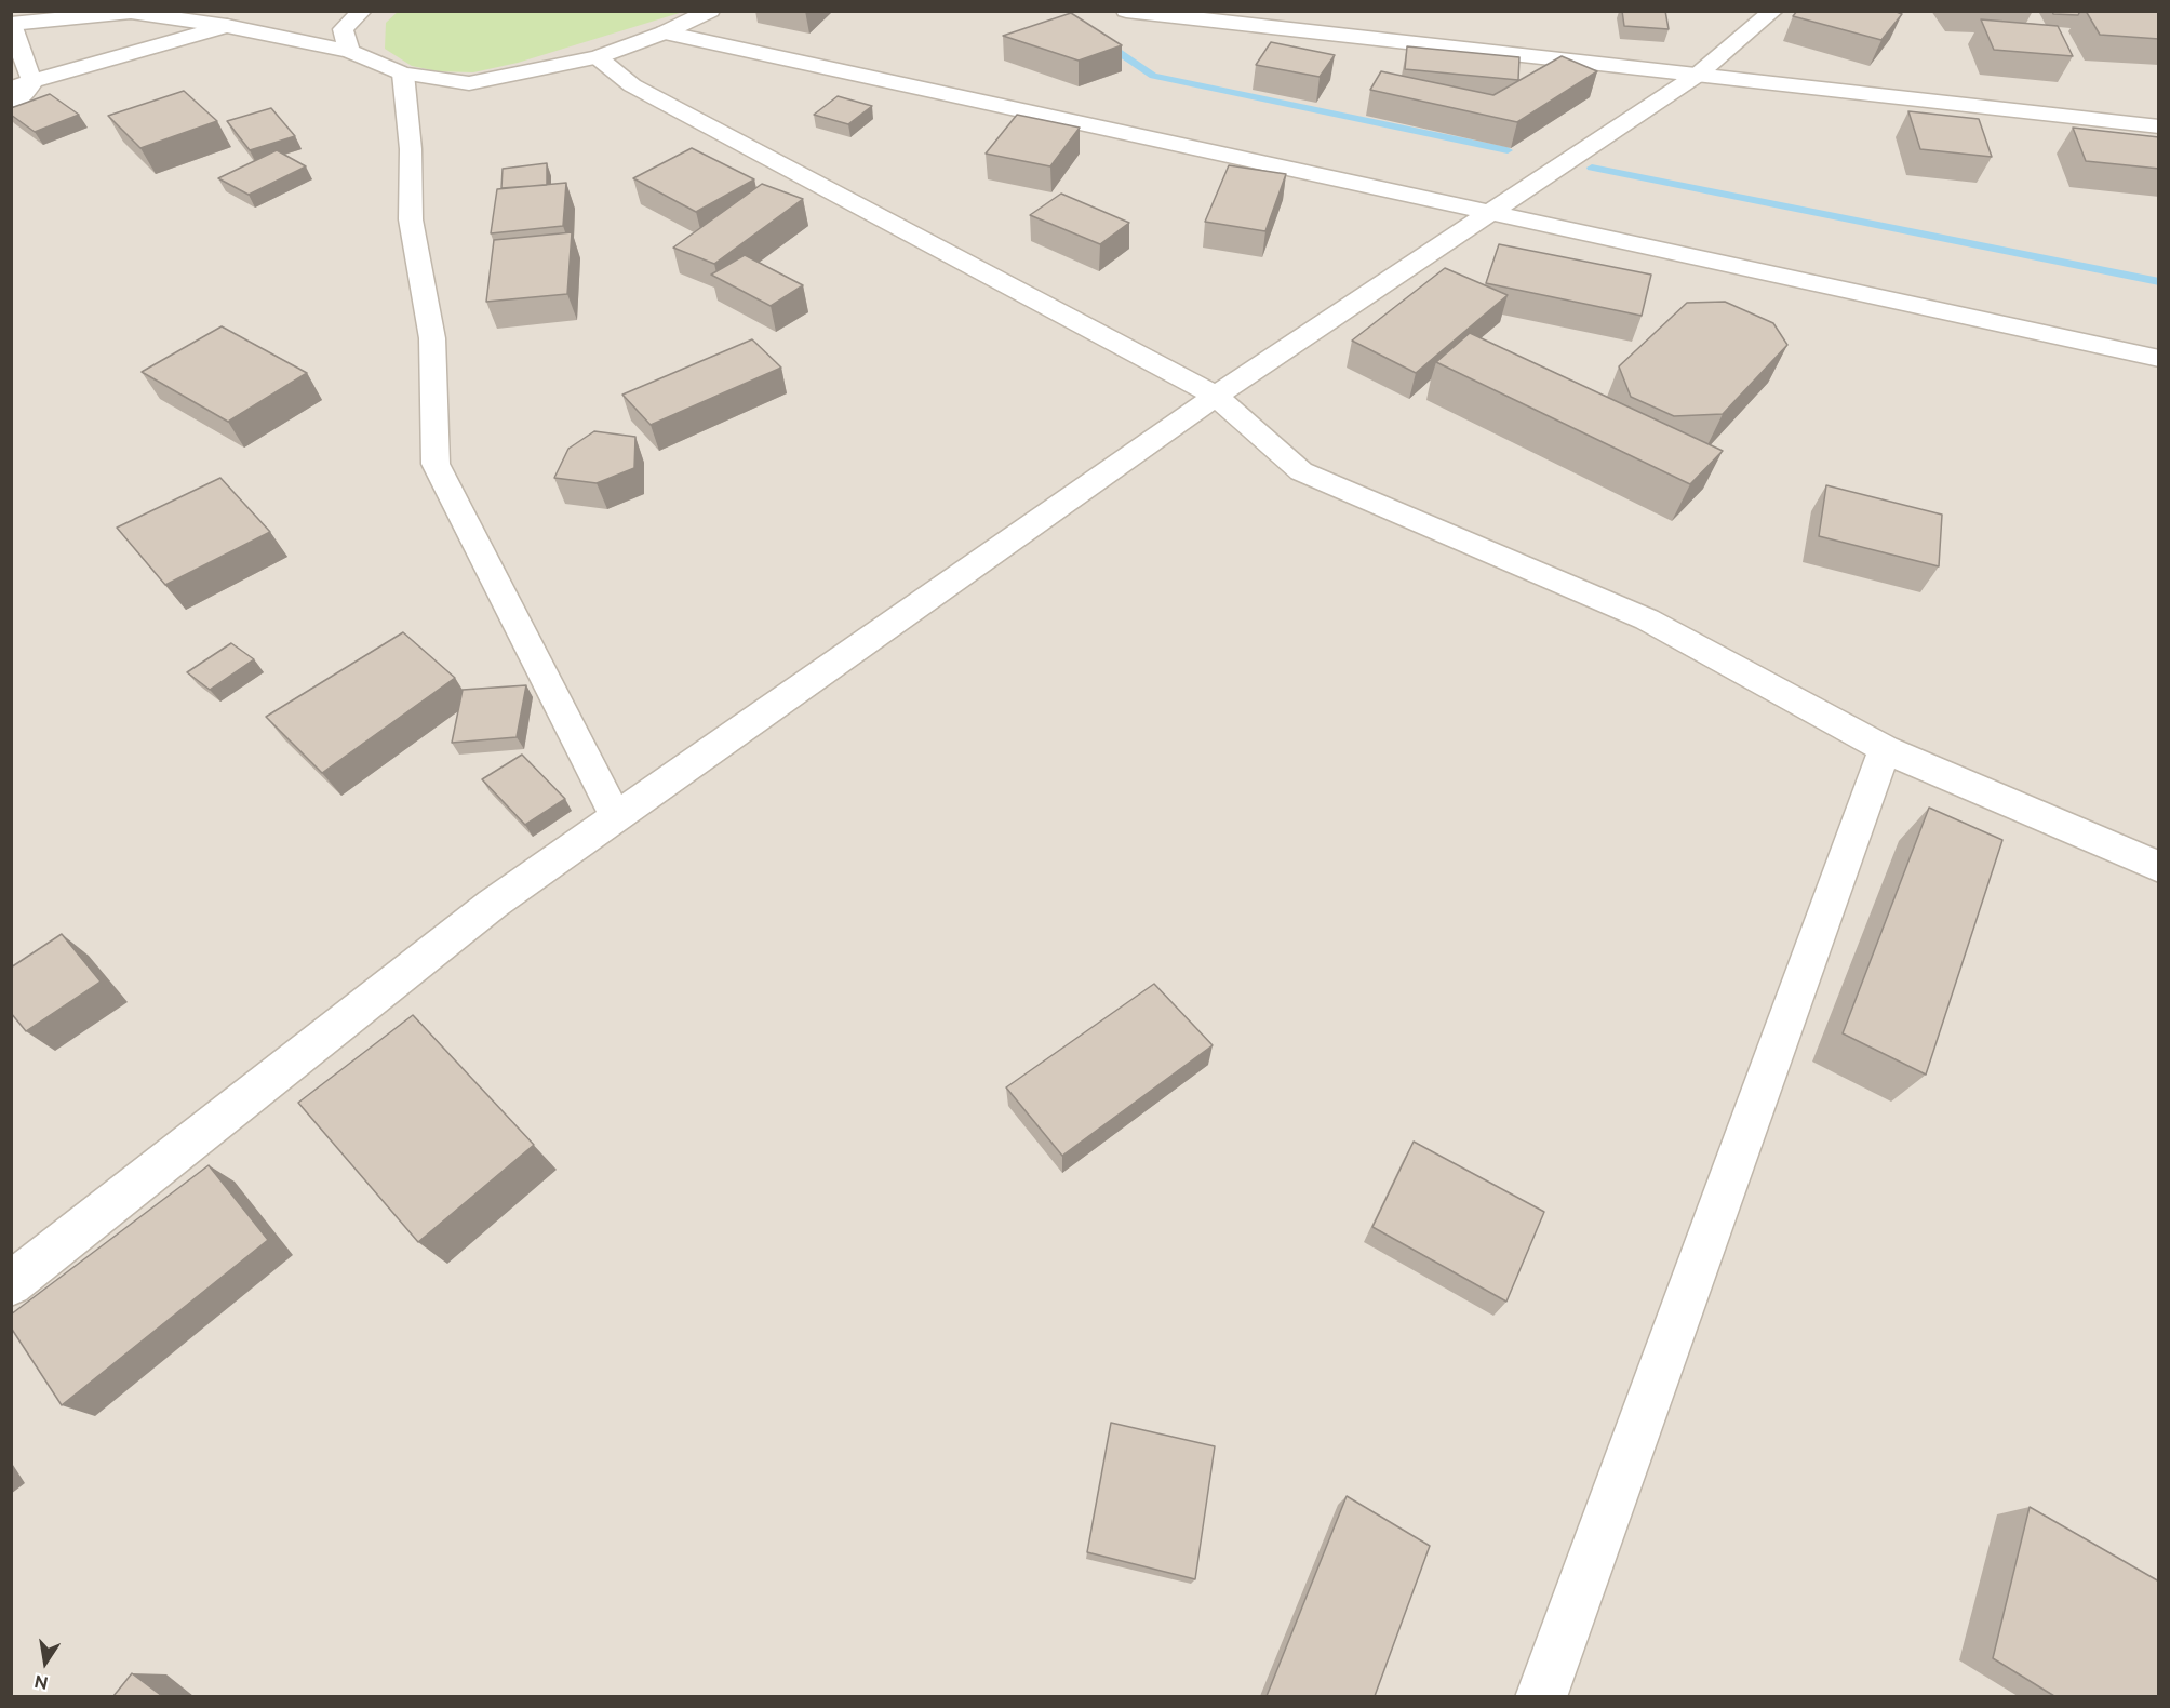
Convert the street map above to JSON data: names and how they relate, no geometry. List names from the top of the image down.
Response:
{
  "north": "bottom"
}
